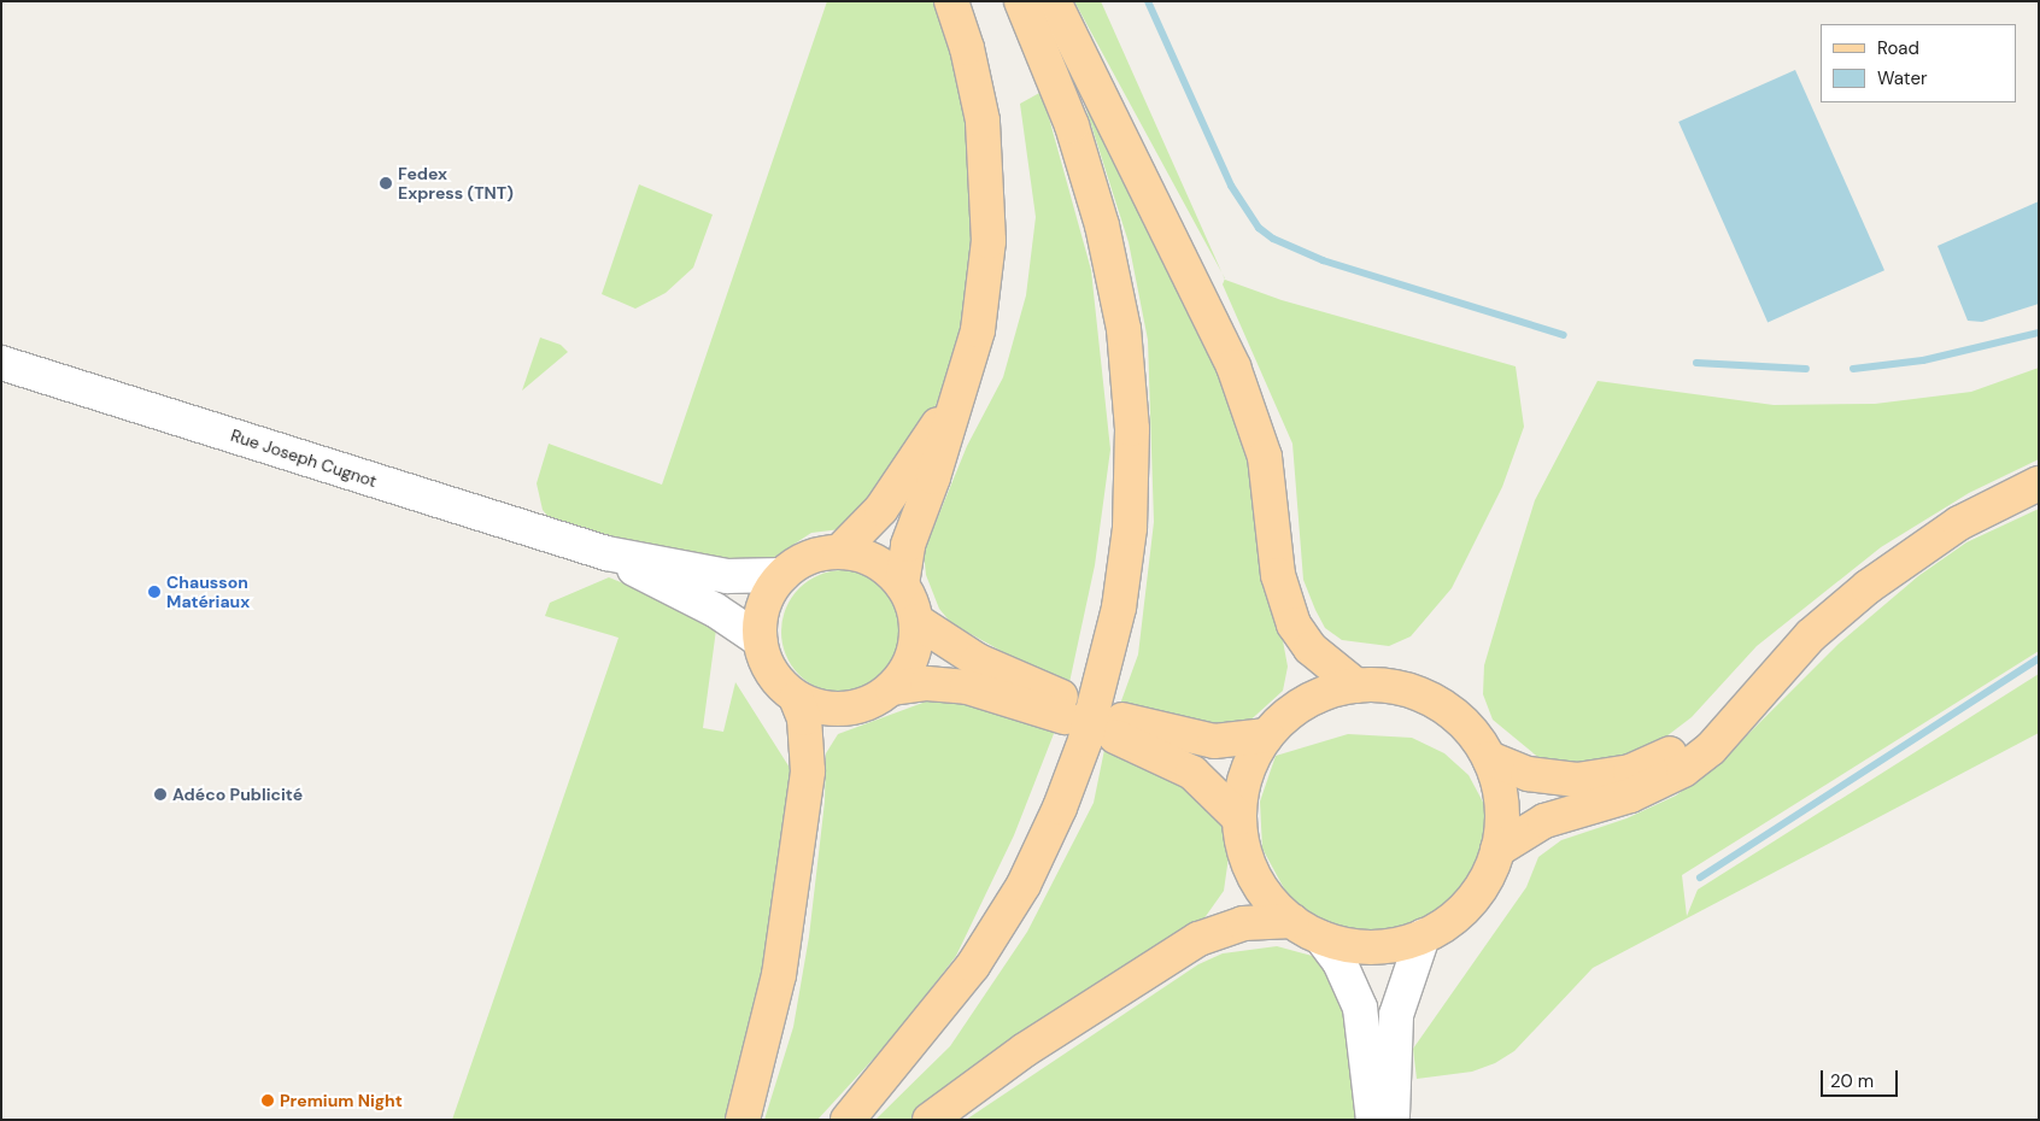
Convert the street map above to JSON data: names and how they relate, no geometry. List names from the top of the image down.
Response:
{
  "streets": {
    "street": ["Rue Joseph Cugnot"]
  },
  "places": [
    "Fedex Express (TNT)",
    "Chausson Matériaux",
    "Adéco Publicité",
    "Premium Night"
  ],
  "legend": ["Road", "Water"],
  "scale_bar": "20 m"
}
